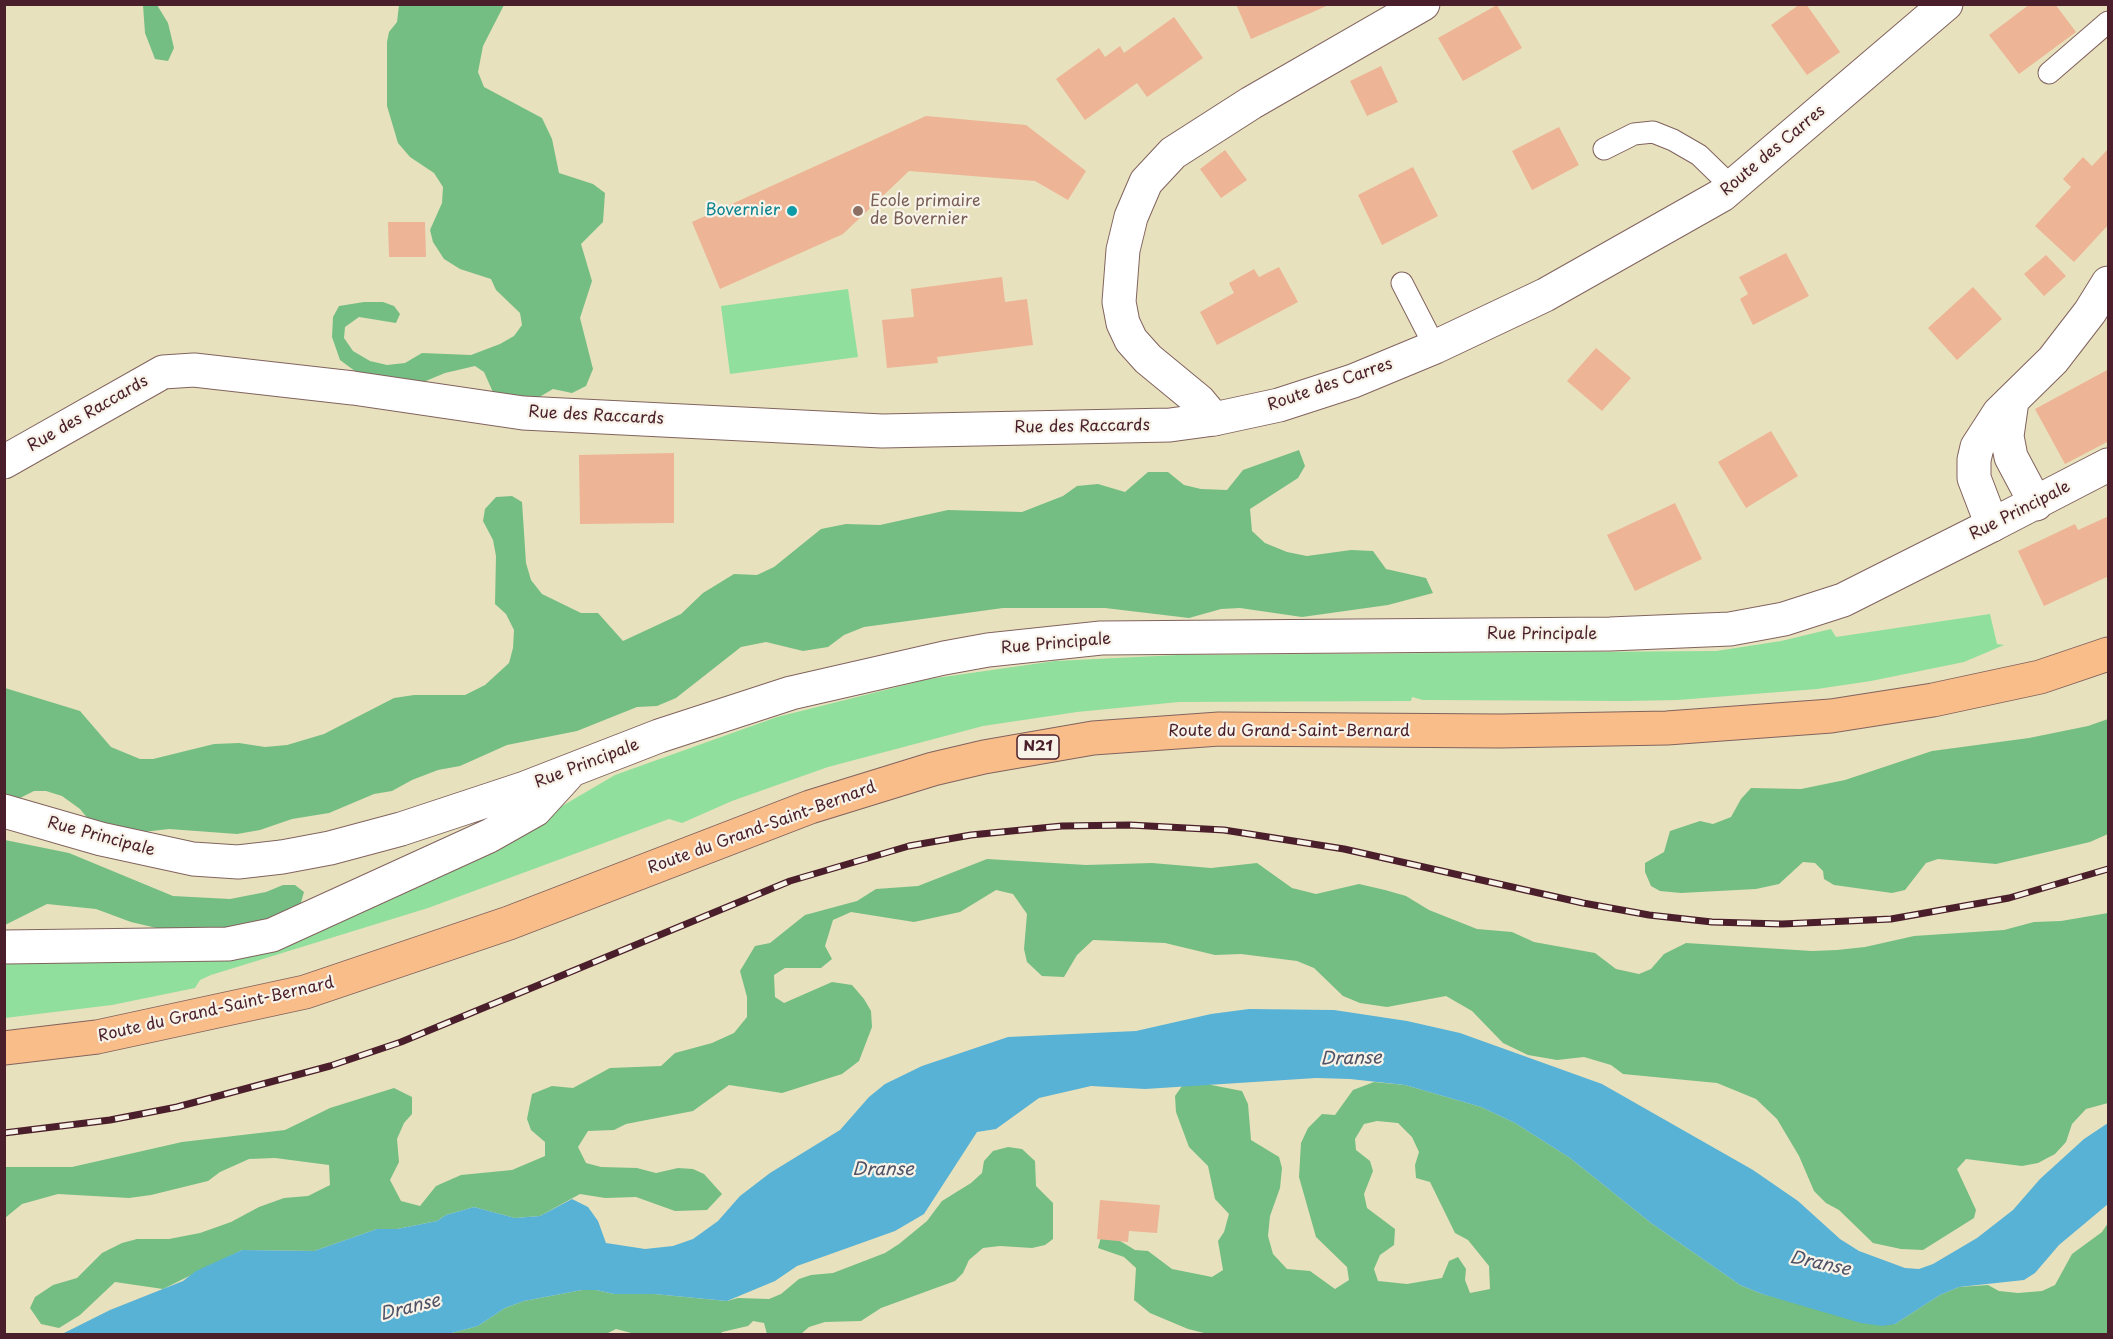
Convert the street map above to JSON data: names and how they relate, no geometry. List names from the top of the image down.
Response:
{
  "streets": {
    "main road": ["Route du Grand-Saint-Bernard", "N21"],
    "street": ["Route des Carres", "Rue des Raccards", "Rue Principale"]
  },
  "crossings": [
    ["Route des Carres", "Rue des Raccards"]
  ],
  "water": ["Dranse"],
  "places": ["Bovernier", "Ecole primaire de Bovernier"]
}
